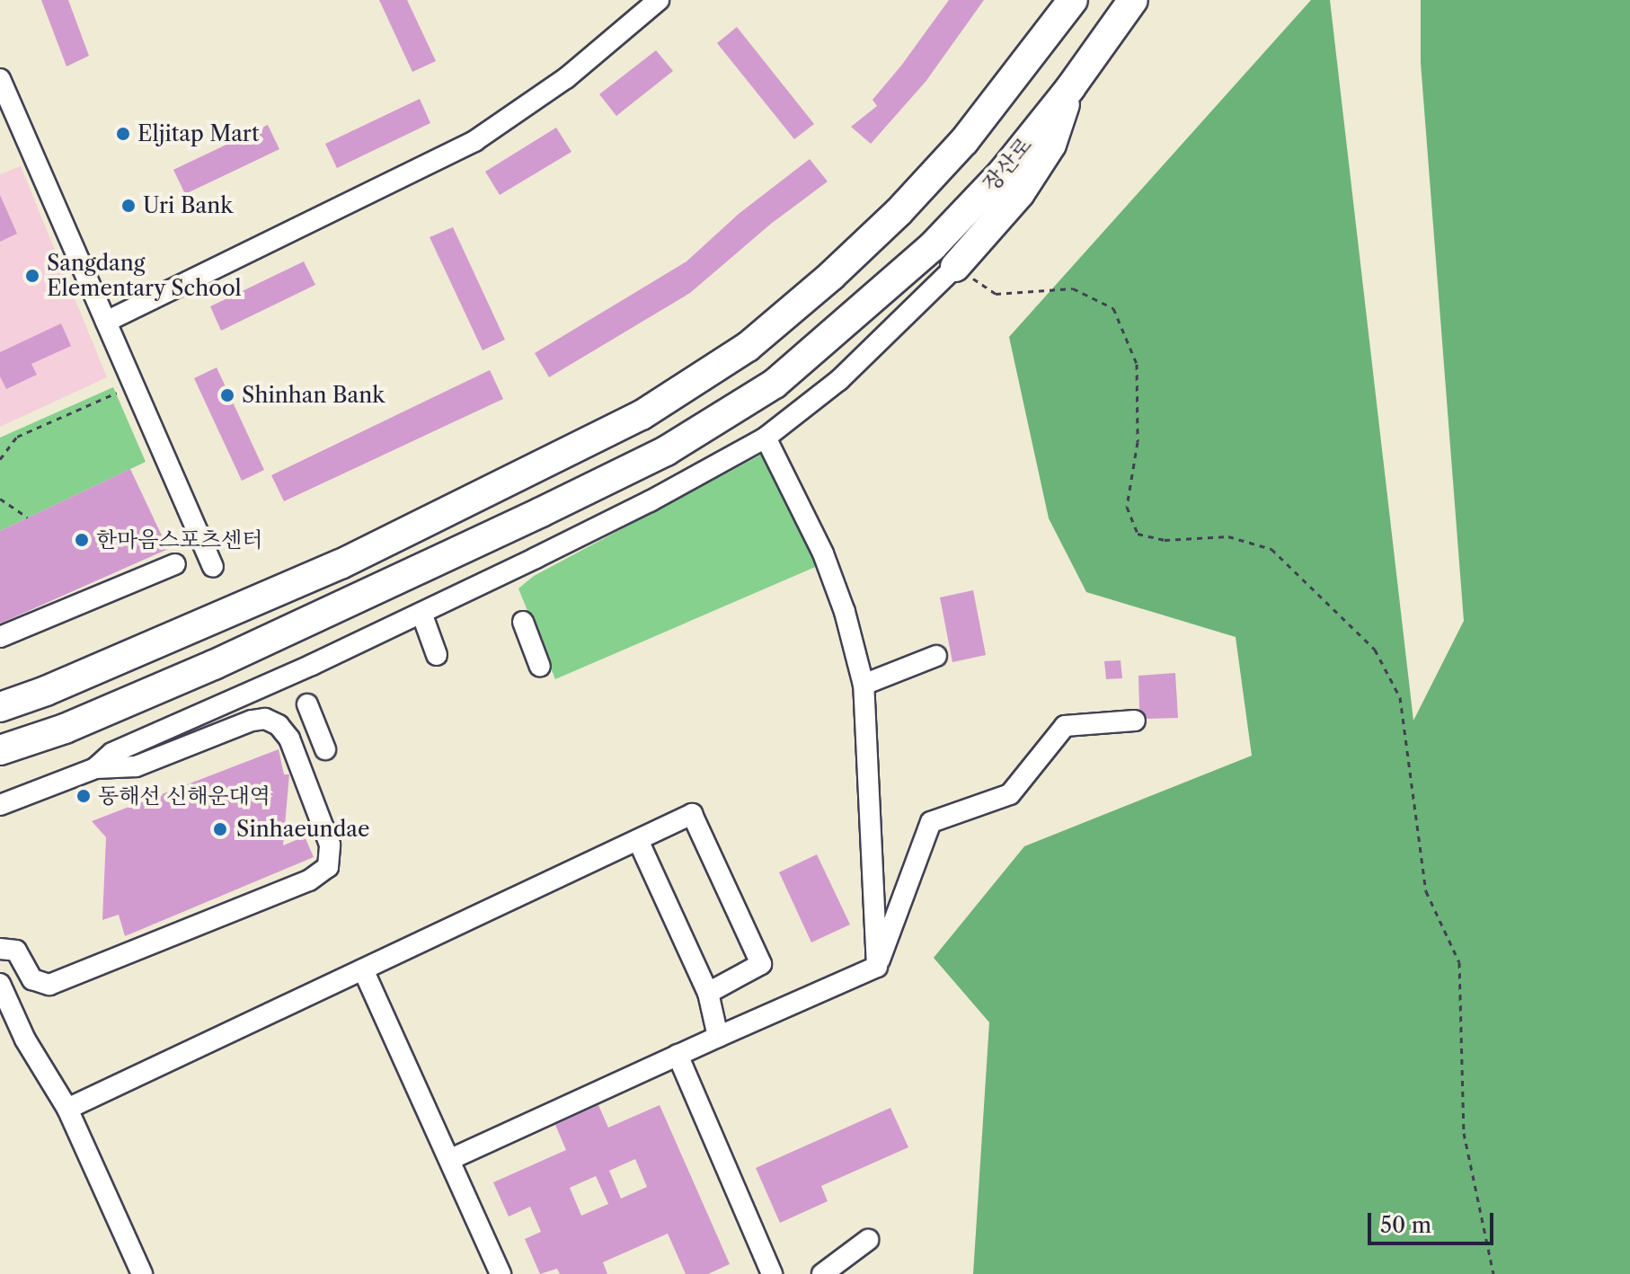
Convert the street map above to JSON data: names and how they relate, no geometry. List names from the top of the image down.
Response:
{
  "streets": {
    "highway": ["장산로"]
  },
  "places": [
    "Eljitap Mart",
    "Uri Bank",
    "Sangdang Elementary School",
    "Shinhan Bank",
    "한마음스포츠센터",
    "동해선 신해운대역",
    "Sinhaeundae"
  ],
  "scale_bar": "50 m"
}
